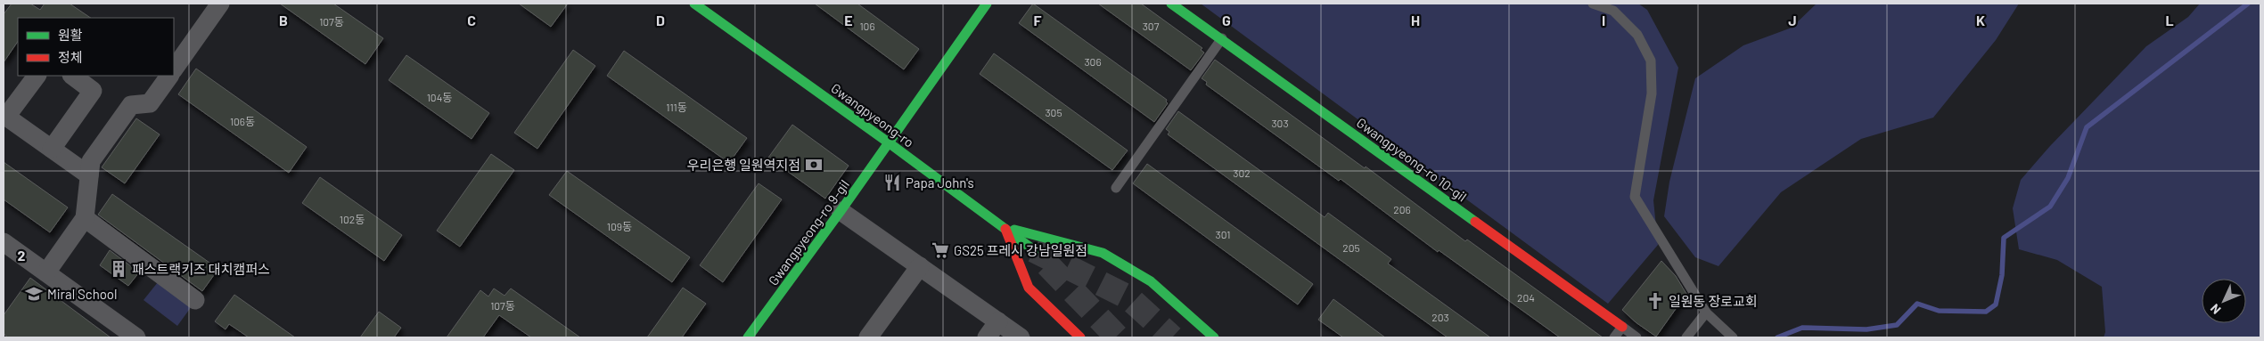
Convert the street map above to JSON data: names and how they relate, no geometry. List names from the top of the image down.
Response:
{
  "streets": {
    "street": ["Gwangpyeong-ro", "Gwangpyeong-ro 10-gil", "Gwangpyeong-ro 9-gil"]
  },
  "crossings": [
    ["Gwangpyeong-ro", "Gwangpyeong-ro 9-gil"]
  ],
  "places": {
    "bank": ["우리은행 일원역지점"],
    "restaurant": ["Papa John's"],
    "supermarket": ["GS25 프레시 강남일원점"],
    "building": ["패스트랙키즈 대치캠퍼스"],
    "school or university": ["Miral School"],
    "church": ["일원동 장로교회"]
  },
  "house_numbers": [
    "107동",
    "106",
    "307",
    "306",
    "104동",
    "111동",
    "305",
    "106동",
    "303",
    "302",
    "206",
    "102동",
    "109동",
    "301",
    "205",
    "204",
    "107동",
    "203"
  ],
  "legend": ["원활", "정체"],
  "north": "bottom left",
  "grid": {
    "columns": [
      "B",
      "C",
      "D",
      "E",
      "F",
      "G",
      "H",
      "I",
      "J",
      "K",
      "L"
    ],
    "rows": ["2"]
  }
}
